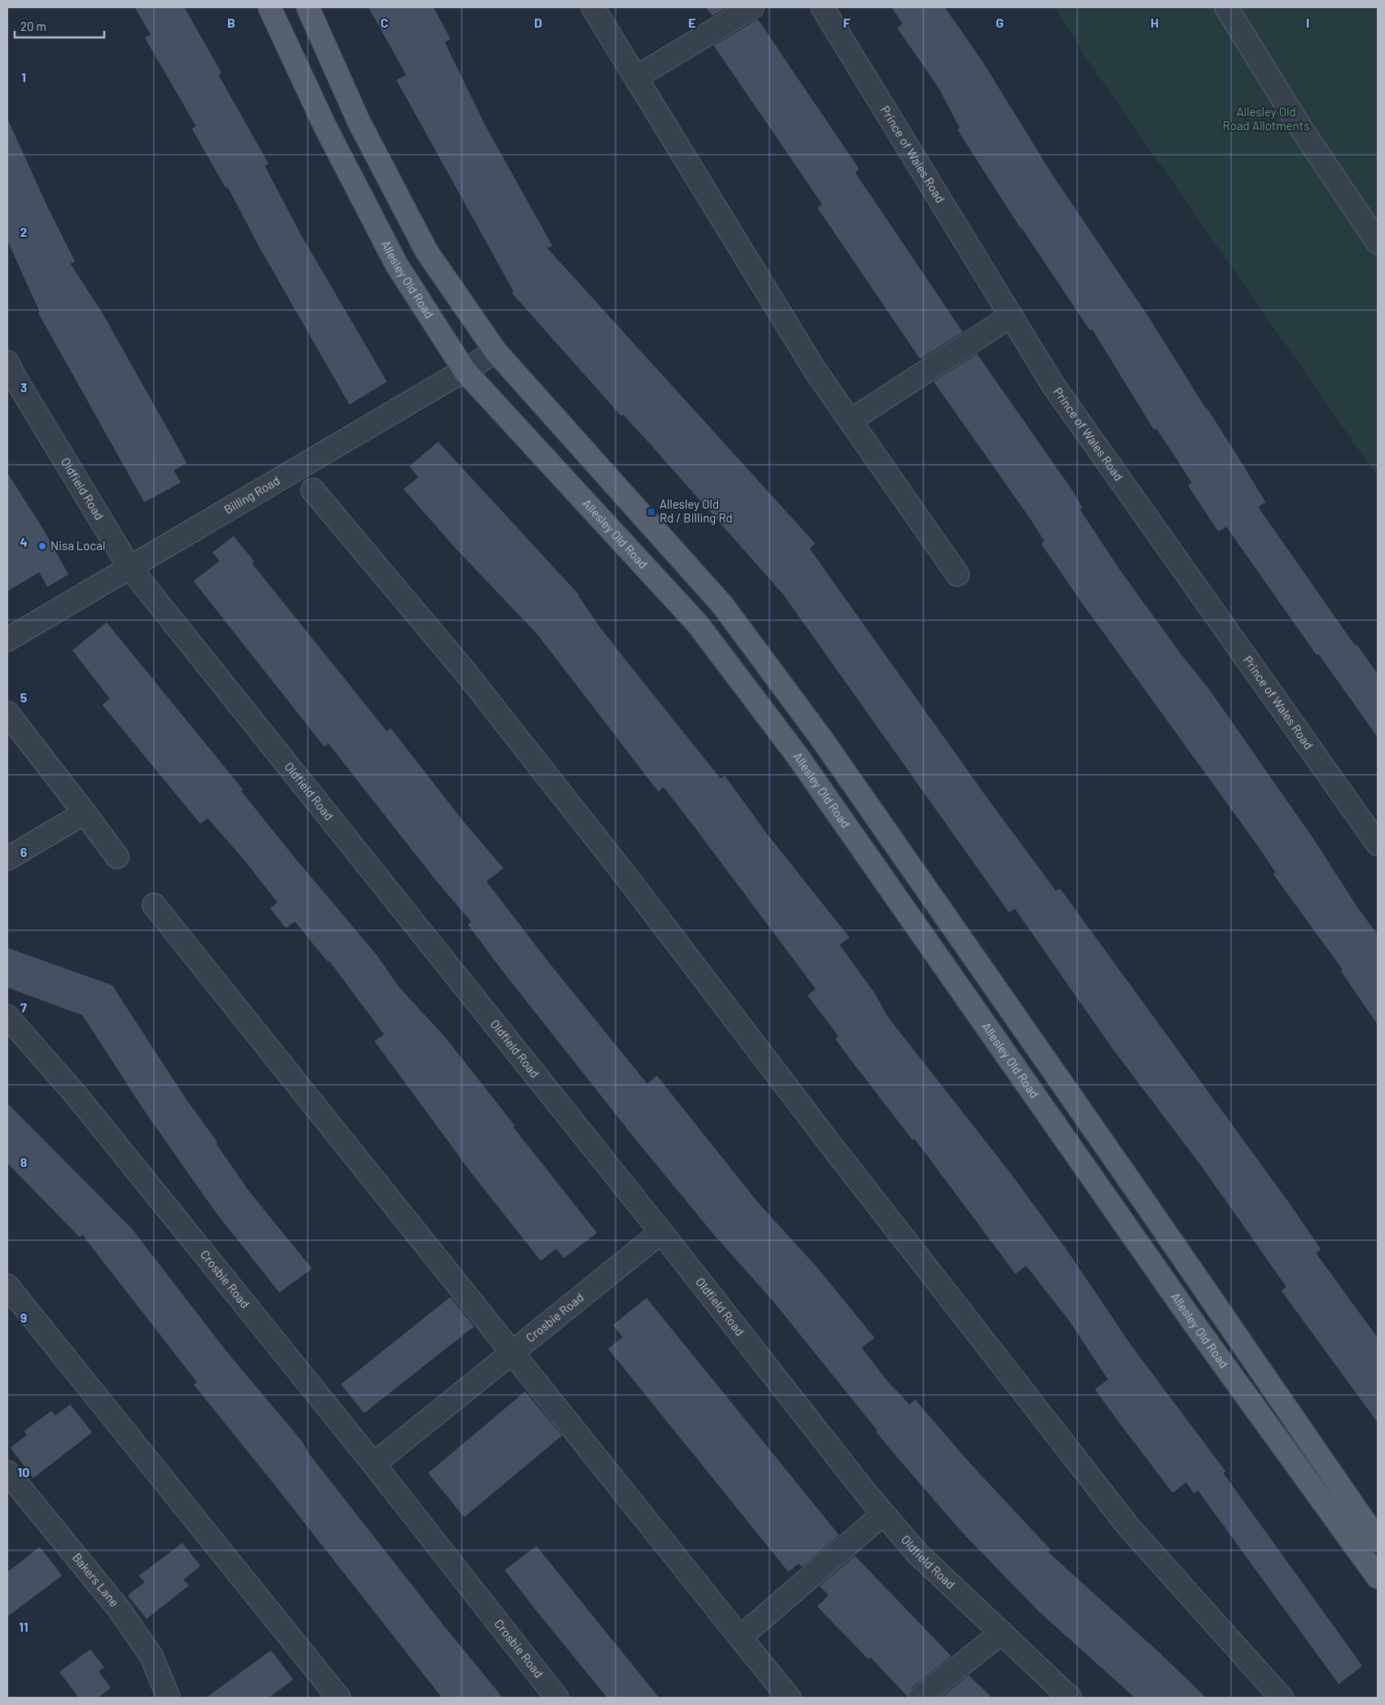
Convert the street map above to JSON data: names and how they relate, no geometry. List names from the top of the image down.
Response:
{
  "streets": {
    "main road": ["Allesley Old Road"],
    "street": [
      "Prince of Wales Road",
      "Oldfield Road",
      "Billing Road",
      "Crosbie Road",
      "Bakers Lane"
    ]
  },
  "crossings": [
    ["Allesley Old Road", "Billing Road"],
    ["Oldfield Road", "Billing Road"],
    ["Oldfield Road", "Crosbie Road"]
  ],
  "parks": ["Allesley Old Road Allotments"],
  "places": {
    "transit": ["Allesley Old Rd / Billing Rd"],
    "other": ["Nisa Local"]
  },
  "scale_bar": "20 m",
  "grid": {
    "columns": [
      "B",
      "C",
      "D",
      "E",
      "F",
      "G",
      "H",
      "I"
    ],
    "rows": [
      "1",
      "2",
      "3",
      "4",
      "5",
      "6",
      "7",
      "8",
      "9",
      "10",
      "11"
    ]
  }
}
